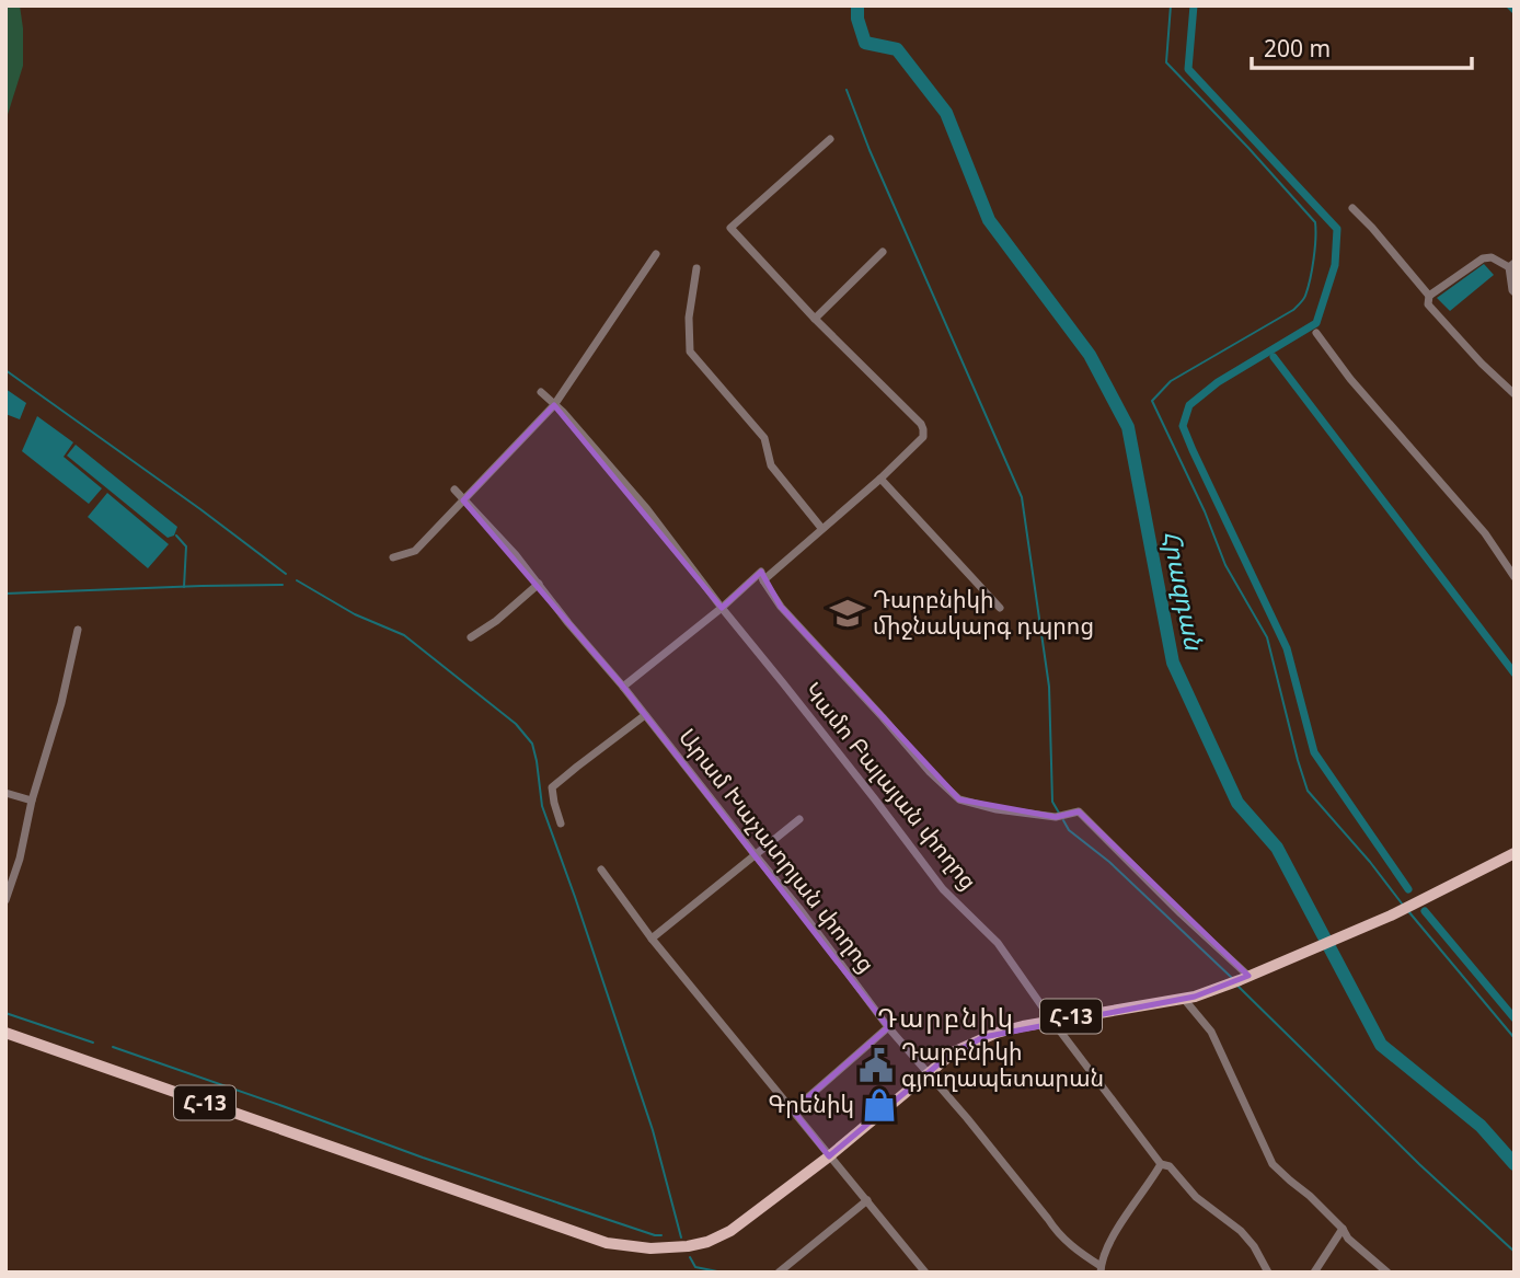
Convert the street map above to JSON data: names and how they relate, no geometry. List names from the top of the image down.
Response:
{
  "streets": {
    "main road": ["Հ-13"],
    "street": ["Կամո Բալայան փողոց", "Արամ Խաչատրյան փողոց"]
  },
  "crossings": [
    ["Կամո Բալայան փողոց", "Հ-13"],
    ["Արամ Խաչատրյան փողոց", "Հ-13"]
  ],
  "districts": ["Դարբնիկ"],
  "water": ["Հրազդան"],
  "places": {
    "school or university": ["Դարբնիկի միջնակարգ դպրոց"],
    "public building": ["Դարբնիկի գյուղապետարան"],
    "shop": ["Գրենիկ"]
  },
  "scale_bar": "200 m"
}
